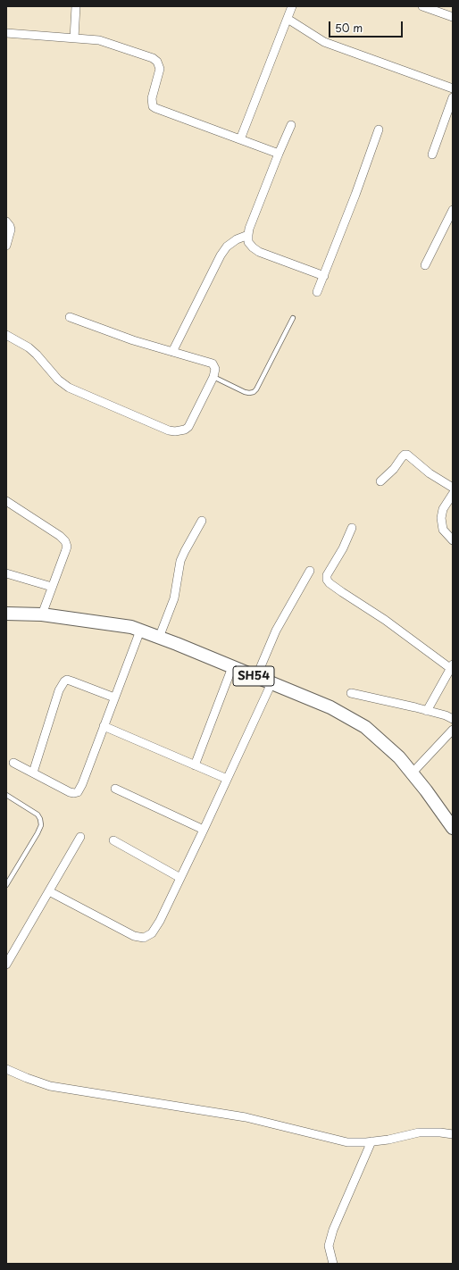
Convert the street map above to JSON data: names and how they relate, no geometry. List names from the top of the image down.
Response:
{
  "streets": {
    "main road": ["SH54"]
  },
  "scale_bar": "50 m"
}
